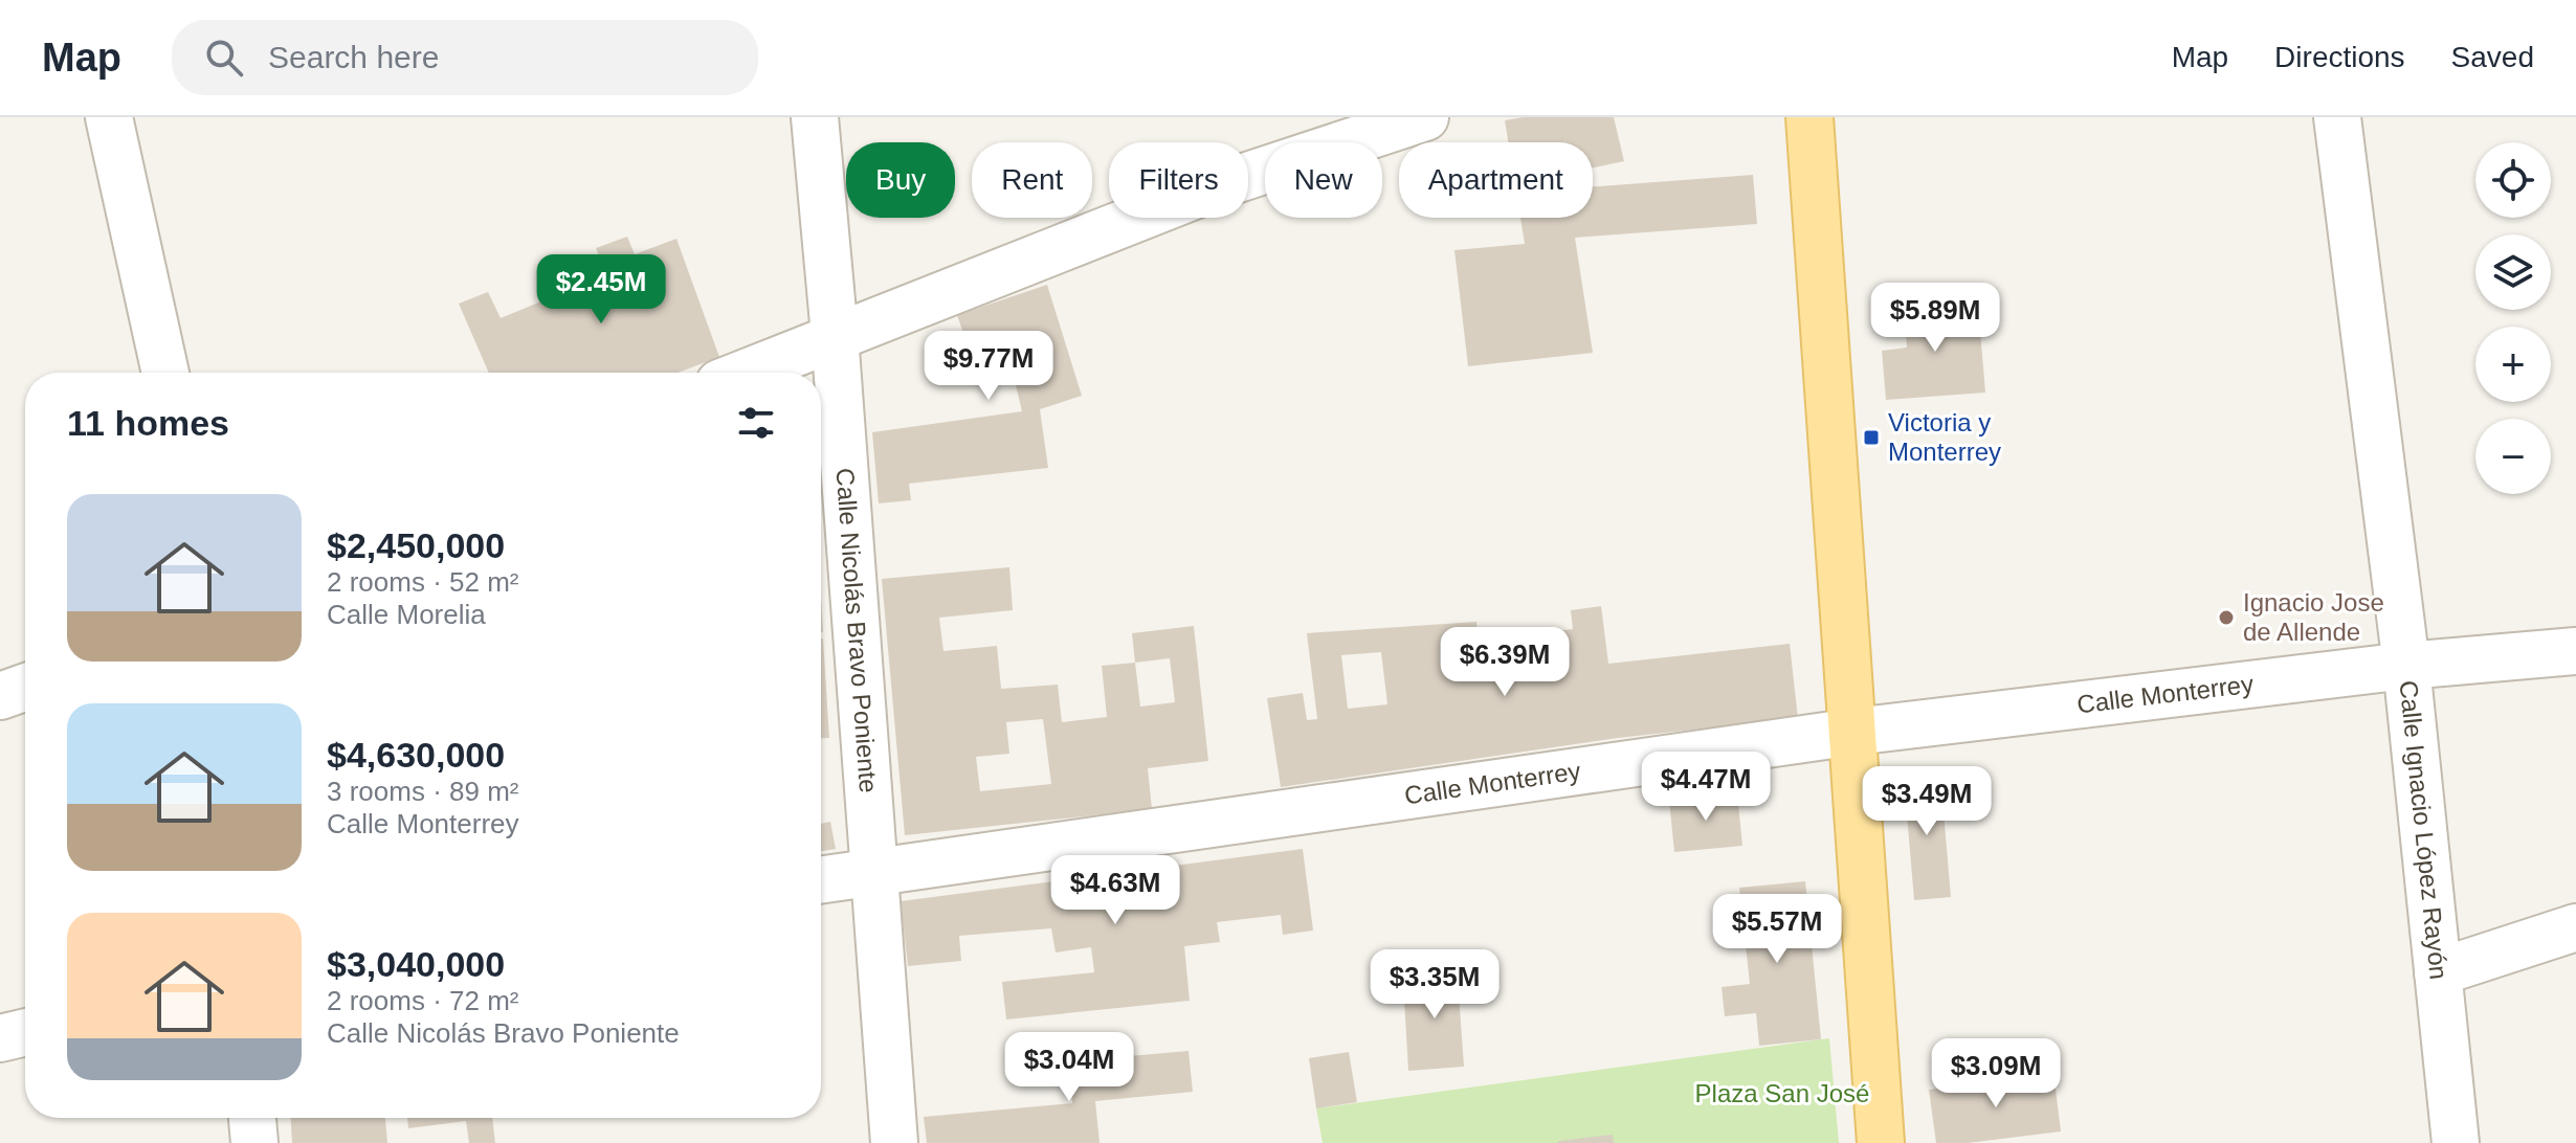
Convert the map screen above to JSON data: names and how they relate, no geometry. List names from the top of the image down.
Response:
{
  "streets": {
    "street": ["Calle Nicolás Bravo Poniente", "Calle Monterrey", "Calle Ignacio López Rayón"]
  },
  "crossings": [
    ["Calle Nicolás Bravo Poniente", "Calle Monterrey"],
    ["Calle Monterrey", "Calle Ignacio López Rayón"]
  ],
  "parks": ["Plaza San José"],
  "places": {
    "transit": ["Victoria y Monterrey"],
    "other": ["Ignacio Jose de Allende"]
  },
  "page": {
    "header": "Map",
    "search": "Search here",
    "nav": ["Map", "Directions", "Saved"],
    "map_buttons": ["+", "−"],
    "chip": [
      "Buy",
      "Rent",
      "Filters",
      "New",
      "Apartment"
    ],
    "price": [
      "$2.45M",
      "$5.89M",
      "$9.77M",
      "$6.39M",
      "$4.47M",
      "$3.49M",
      "$4.63M",
      "$5.57M",
      "$3.35M",
      "$3.04M",
      "$3.09M"
    ],
    "heading": "11 homes",
    "list": [
      {
        "name": "$2,450,000",
        "note": "2 rooms · 52 m² · Calle Morelia"
      },
      {
        "name": "$4,630,000",
        "note": "3 rooms · 89 m² · Calle Monterrey"
      },
      {
        "name": "$3,040,000",
        "note": "2 rooms · 72 m² · Calle Nicolás Bravo Poniente"
      }
    ]
  }
}
